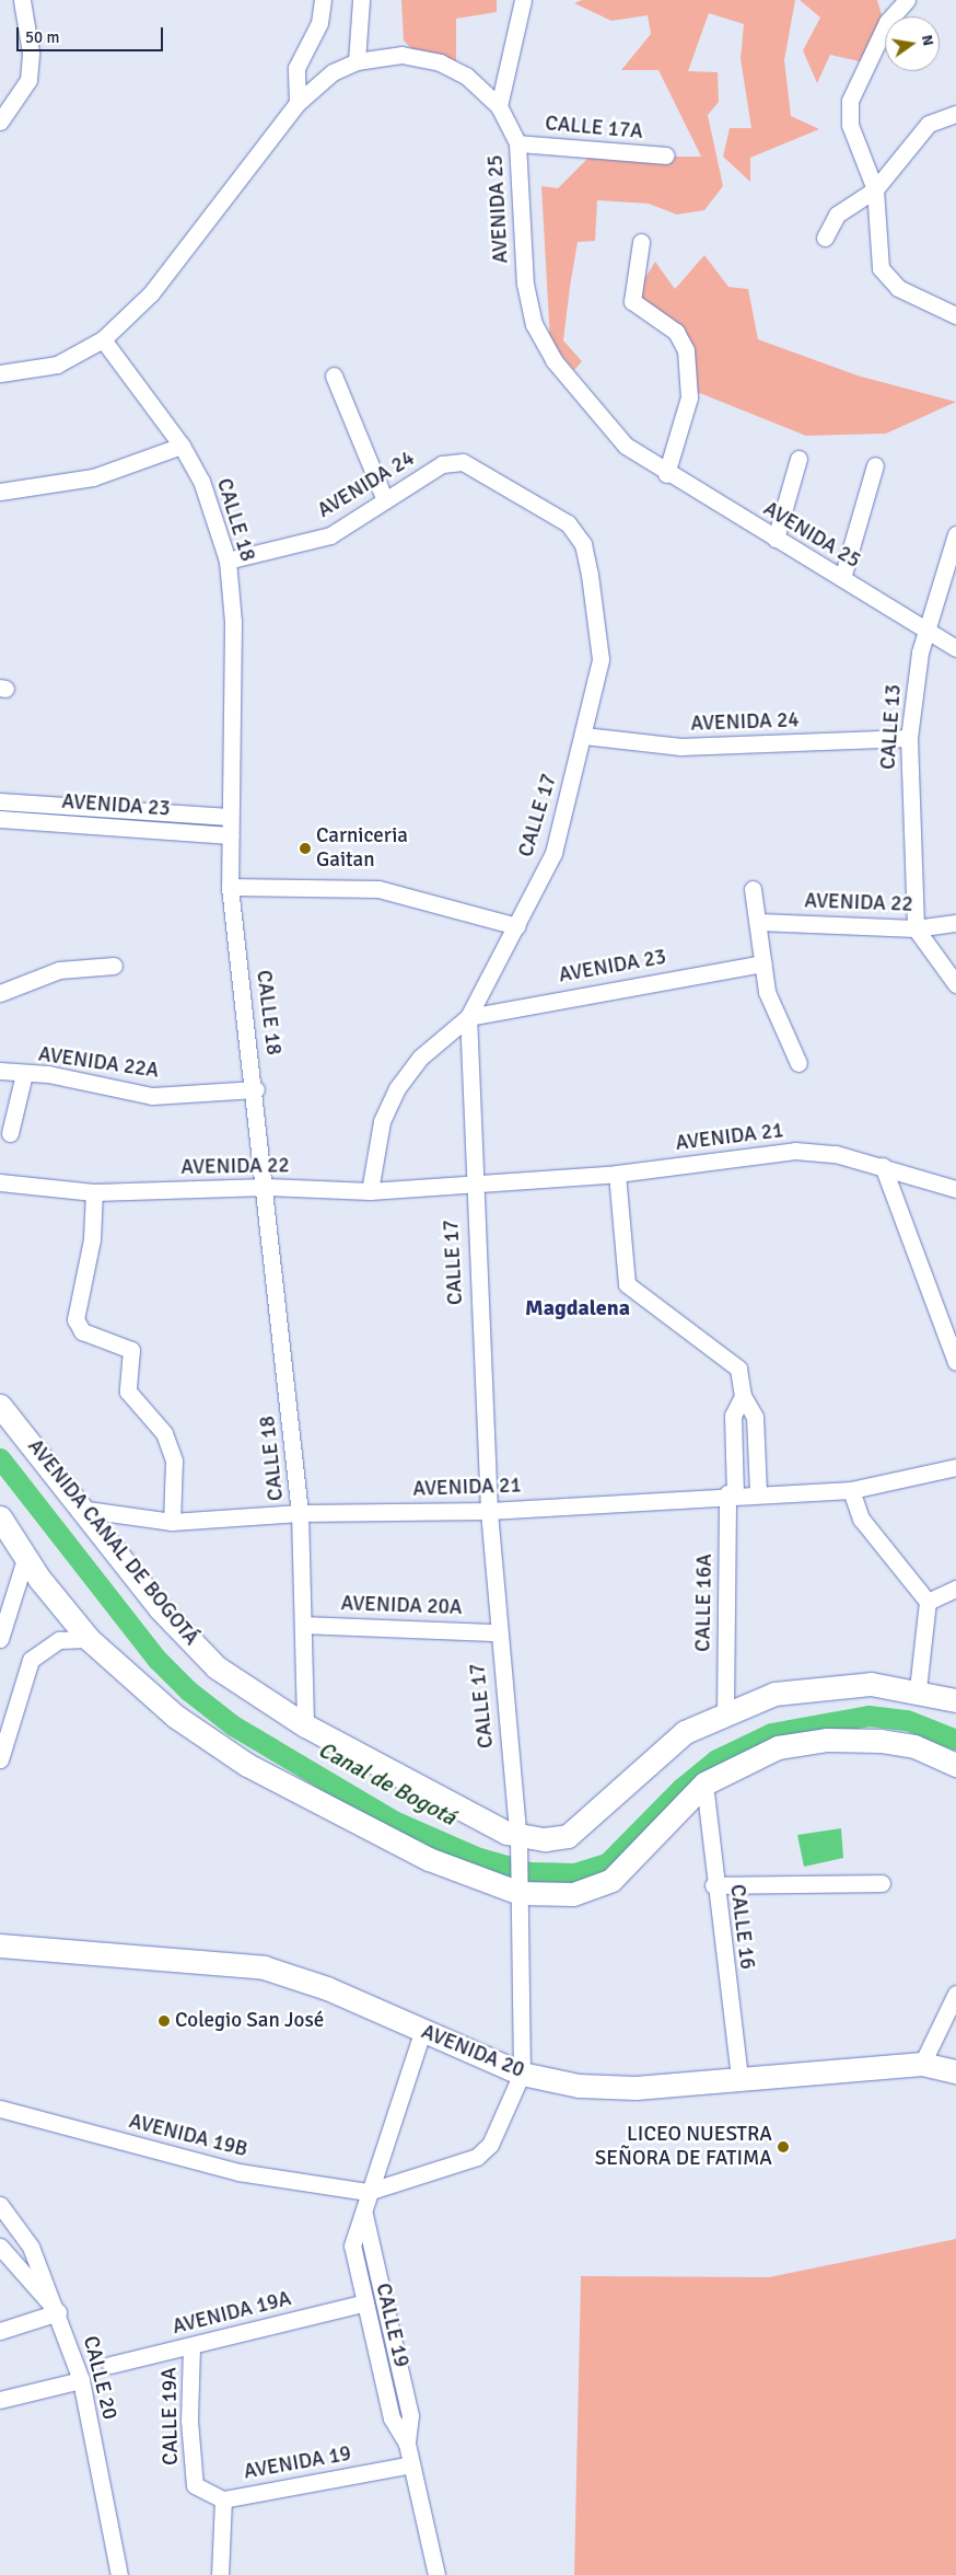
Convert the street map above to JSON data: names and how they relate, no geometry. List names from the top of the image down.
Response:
{
  "streets": {
    "main road": ["AVENIDA CANAL DE BOGOTÁ", "AVENIDA 20"],
    "street": [
      "CALLE 17A",
      "AVENIDA 25",
      "AVENIDA 24",
      "CALLE 18",
      "CALLE 13",
      "AVENIDA 23",
      "CALLE 17",
      "AVENIDA 22",
      "AVENIDA 22A",
      "AVENIDA 21",
      "CALLE 16A",
      "AVENIDA 20A",
      "CALLE 16",
      "AVENIDA 19B",
      "AVENIDA 19A",
      "CALLE 19",
      "CALLE 20",
      "CALLE 19A",
      "AVENIDA 19"
    ]
  },
  "crossings": [
    ["CALLE 17A", "AVENIDA 25"],
    ["AVENIDA 25", "CALLE 18"],
    ["AVENIDA 25", "CALLE 13"],
    ["AVENIDA 24", "CALLE 18"],
    ["AVENIDA 24", "CALLE 13"],
    ["AVENIDA 24", "CALLE 17"],
    ["CALLE 18", "AVENIDA 23"],
    ["CALLE 18", "AVENIDA 22"],
    ["CALLE 18", "AVENIDA 22A"],
    ["CALLE 18", "AVENIDA 21"],
    ["CALLE 18", "AVENIDA CANAL DE BOGOTÁ"],
    ["CALLE 18", "AVENIDA 20A"],
    ["CALLE 13", "AVENIDA 22"],
    ["AVENIDA 23", "CALLE 17"],
    ["CALLE 17", "AVENIDA 22"],
    ["CALLE 17", "AVENIDA 21"],
    ["CALLE 17", "AVENIDA CANAL DE BOGOTÁ"],
    ["CALLE 17", "AVENIDA 20A"],
    ["CALLE 17", "AVENIDA 20"],
    ["CALLE 17", "AVENIDA 19B"],
    ["CALLE 17", "CALLE 19"],
    ["AVENIDA 22", "AVENIDA 21"],
    ["AVENIDA 21", "AVENIDA CANAL DE BOGOTÁ"],
    ["AVENIDA 21", "CALLE 16A"],
    ["AVENIDA CANAL DE BOGOTÁ", "CALLE 16A"],
    ["CALLE 16", "AVENIDA 20"],
    ["AVENIDA 20", "CALLE 19"],
    ["AVENIDA 19B", "CALLE 19"],
    ["AVENIDA 19A", "CALLE 19"],
    ["AVENIDA 19A", "CALLE 19A"],
    ["CALLE 19", "AVENIDA 19"],
    ["CALLE 19A", "AVENIDA 19"]
  ],
  "districts": ["Magdalena"],
  "water": ["Canal de Bogotá"],
  "places": ["Carniceria Gaitan", "Colegio San José", "LICEO NUESTRA SEÑORA DE FATIMA"],
  "scale_bar": "50 m",
  "north": "right"
}
